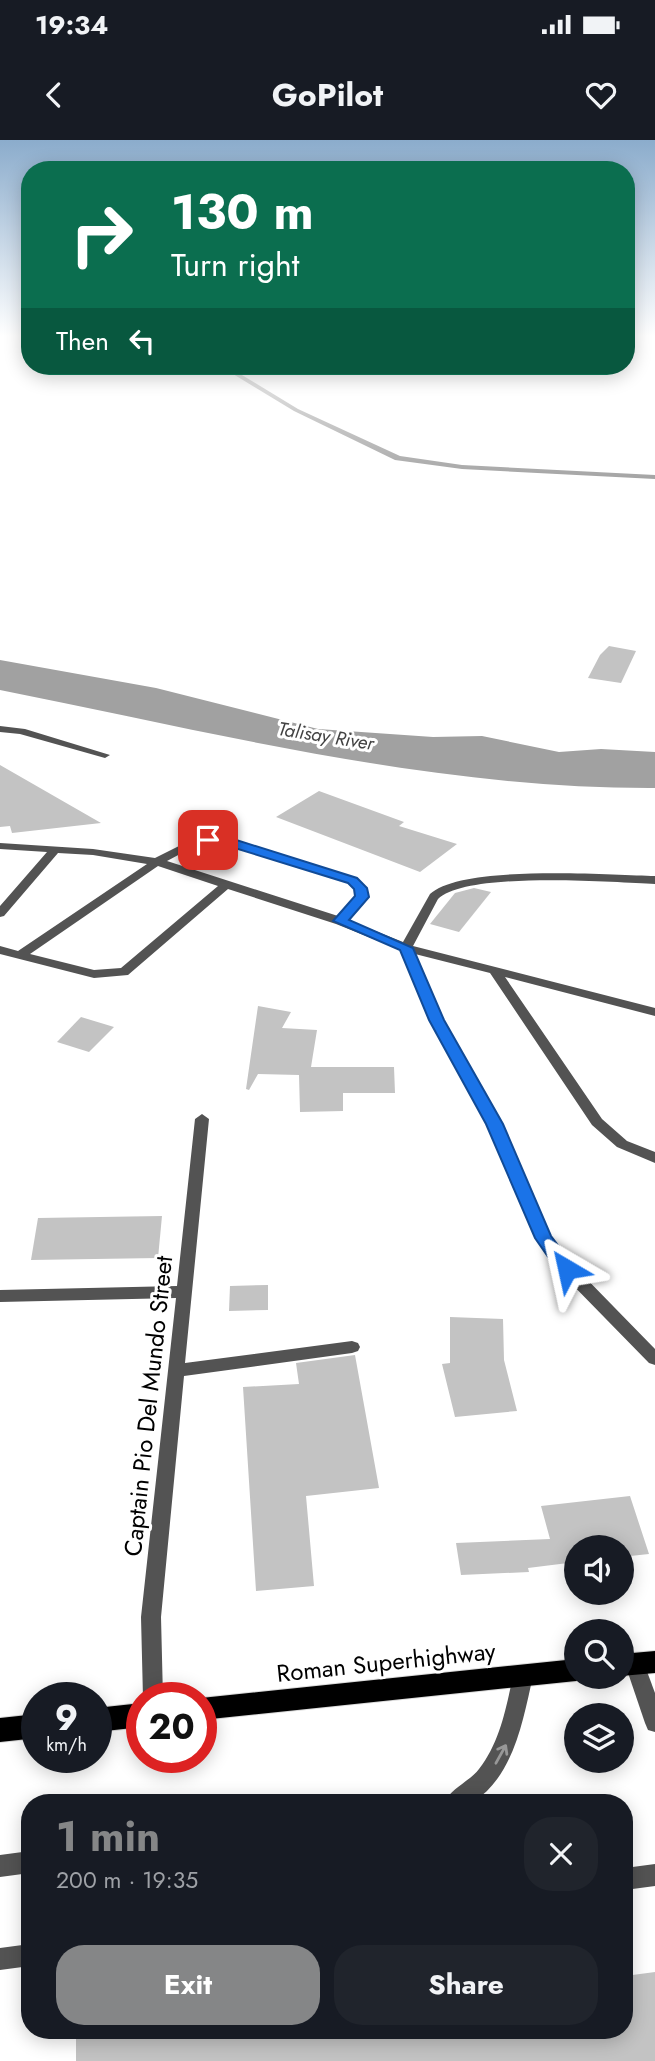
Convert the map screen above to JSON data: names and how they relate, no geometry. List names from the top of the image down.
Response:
{
  "streets": {
    "main road": ["Roman Superhighway"],
    "street": ["Captain Pio Del Mundo Street"]
  },
  "water": ["Talisay River"],
  "page": {
    "status": "19:34",
    "header": "GoPilot",
    "turn": ["130 m", "Turn right"],
    "then": "Then",
    "speed": "9 km/h",
    "limit": "20",
    "heading": ["1 min", "200 m · 19:35"],
    "buttons": ["Exit", "Share"]
  }
}
